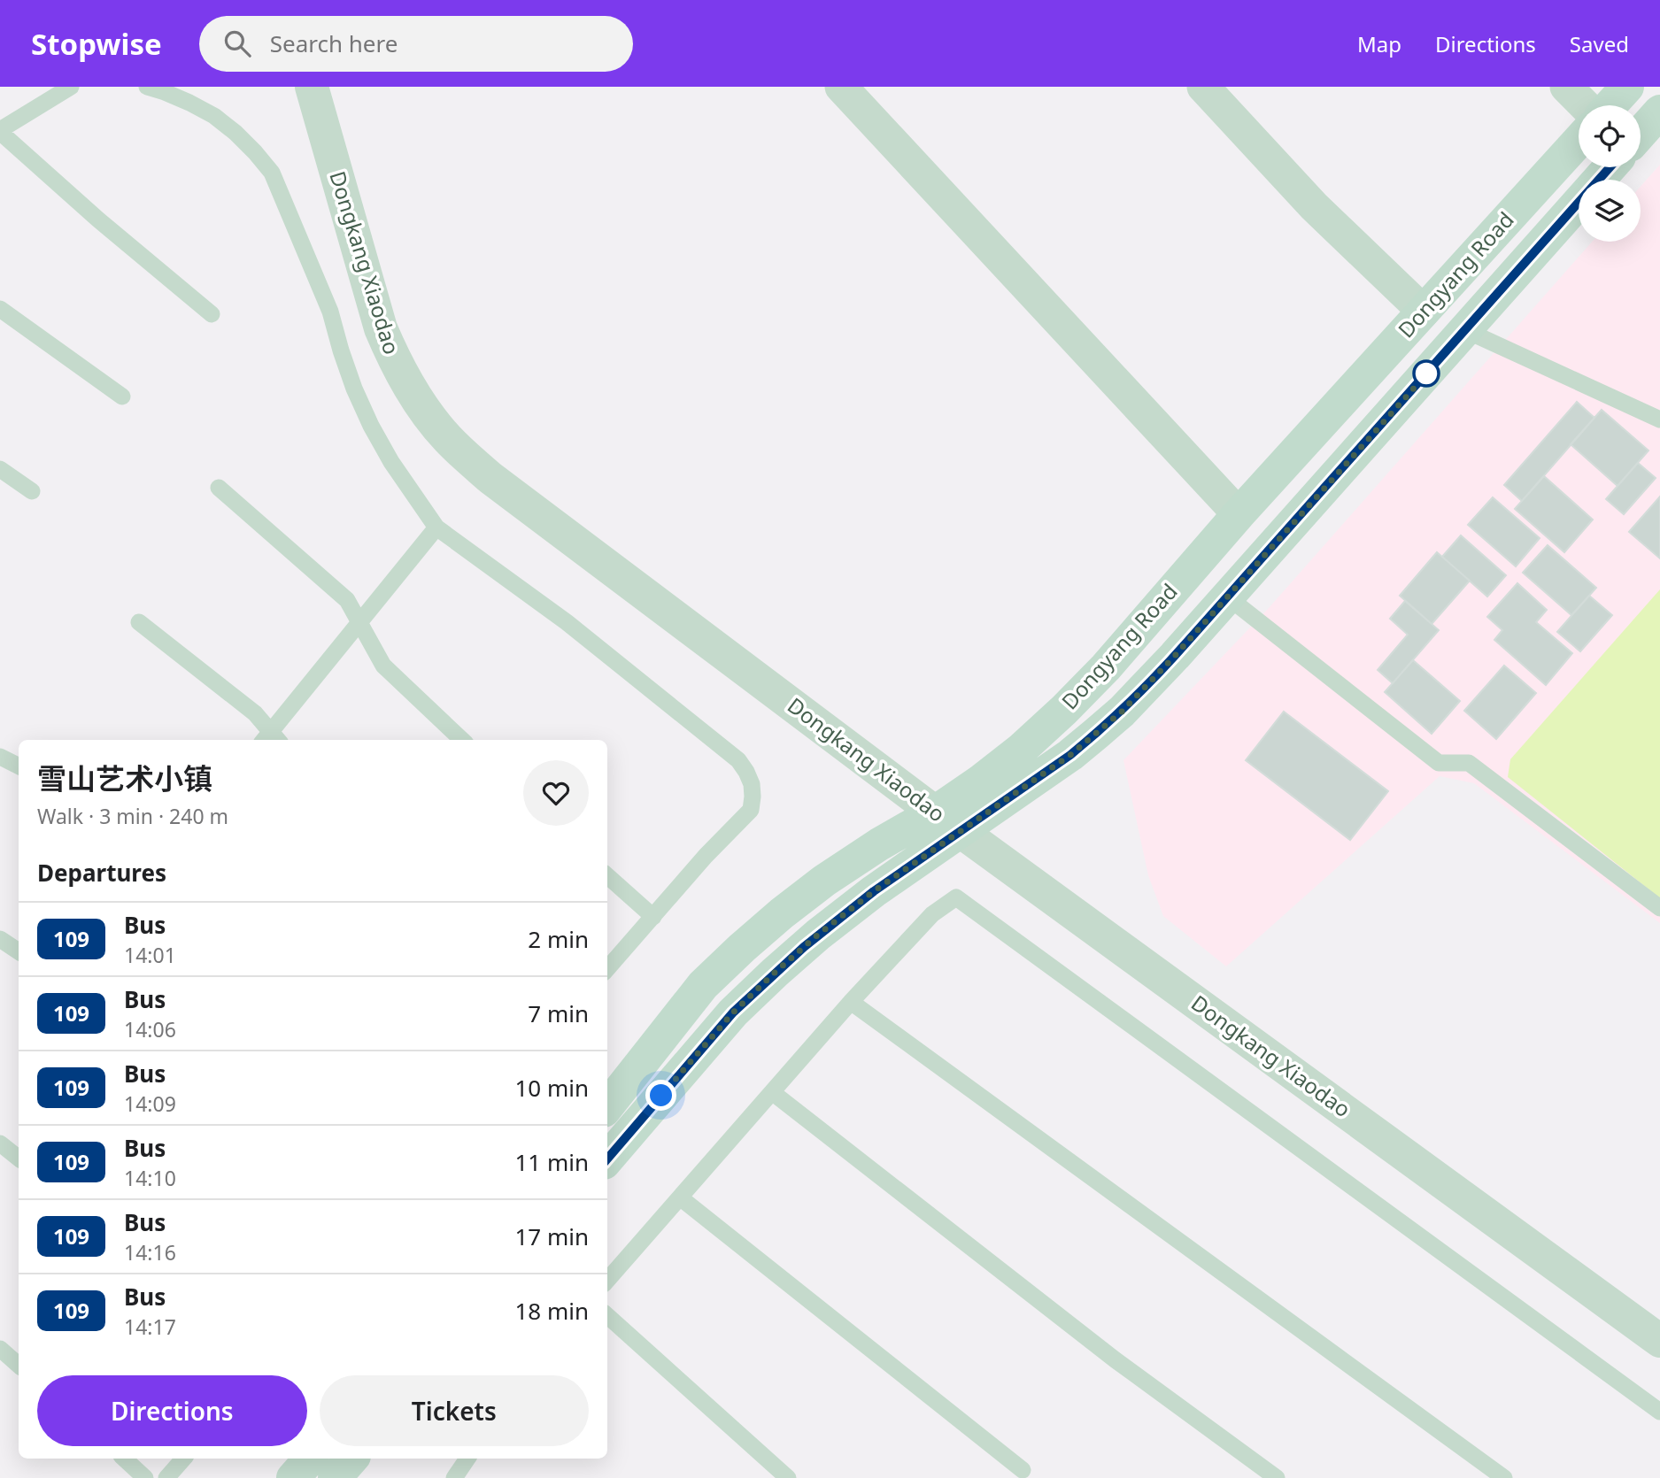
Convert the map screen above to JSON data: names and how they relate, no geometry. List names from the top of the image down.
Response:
{
  "streets": {
    "main road": ["Dongyang Road"],
    "street": ["Dongkang Xiaodao"]
  },
  "crossings": [
    ["Dongkang Xiaodao", "Dongyang Road"]
  ],
  "lines": ["bus line 109"],
  "page": {
    "header": "Stopwise",
    "search": "Search here",
    "nav": ["Map", "Directions", "Saved"],
    "heading": [
      ["雪山艺术小镇", "Walk · 3 min · 240 m"],
      "Departures"
    ],
    "list": [
      {
        "mark": "109",
        "name": "Bus",
        "note": "14:01",
        "value": "2 min"
      },
      {
        "mark": "109",
        "name": "Bus",
        "note": "14:06",
        "value": "7 min"
      },
      {
        "mark": "109",
        "name": "Bus",
        "note": "14:09",
        "value": "10 min"
      },
      {
        "mark": "109",
        "name": "Bus",
        "note": "14:10",
        "value": "11 min"
      },
      {
        "mark": "109",
        "name": "Bus",
        "note": "14:16",
        "value": "17 min"
      },
      {
        "mark": "109",
        "name": "Bus",
        "note": "14:17",
        "value": "18 min"
      }
    ],
    "buttons": ["Directions", "Tickets"]
  }
}
